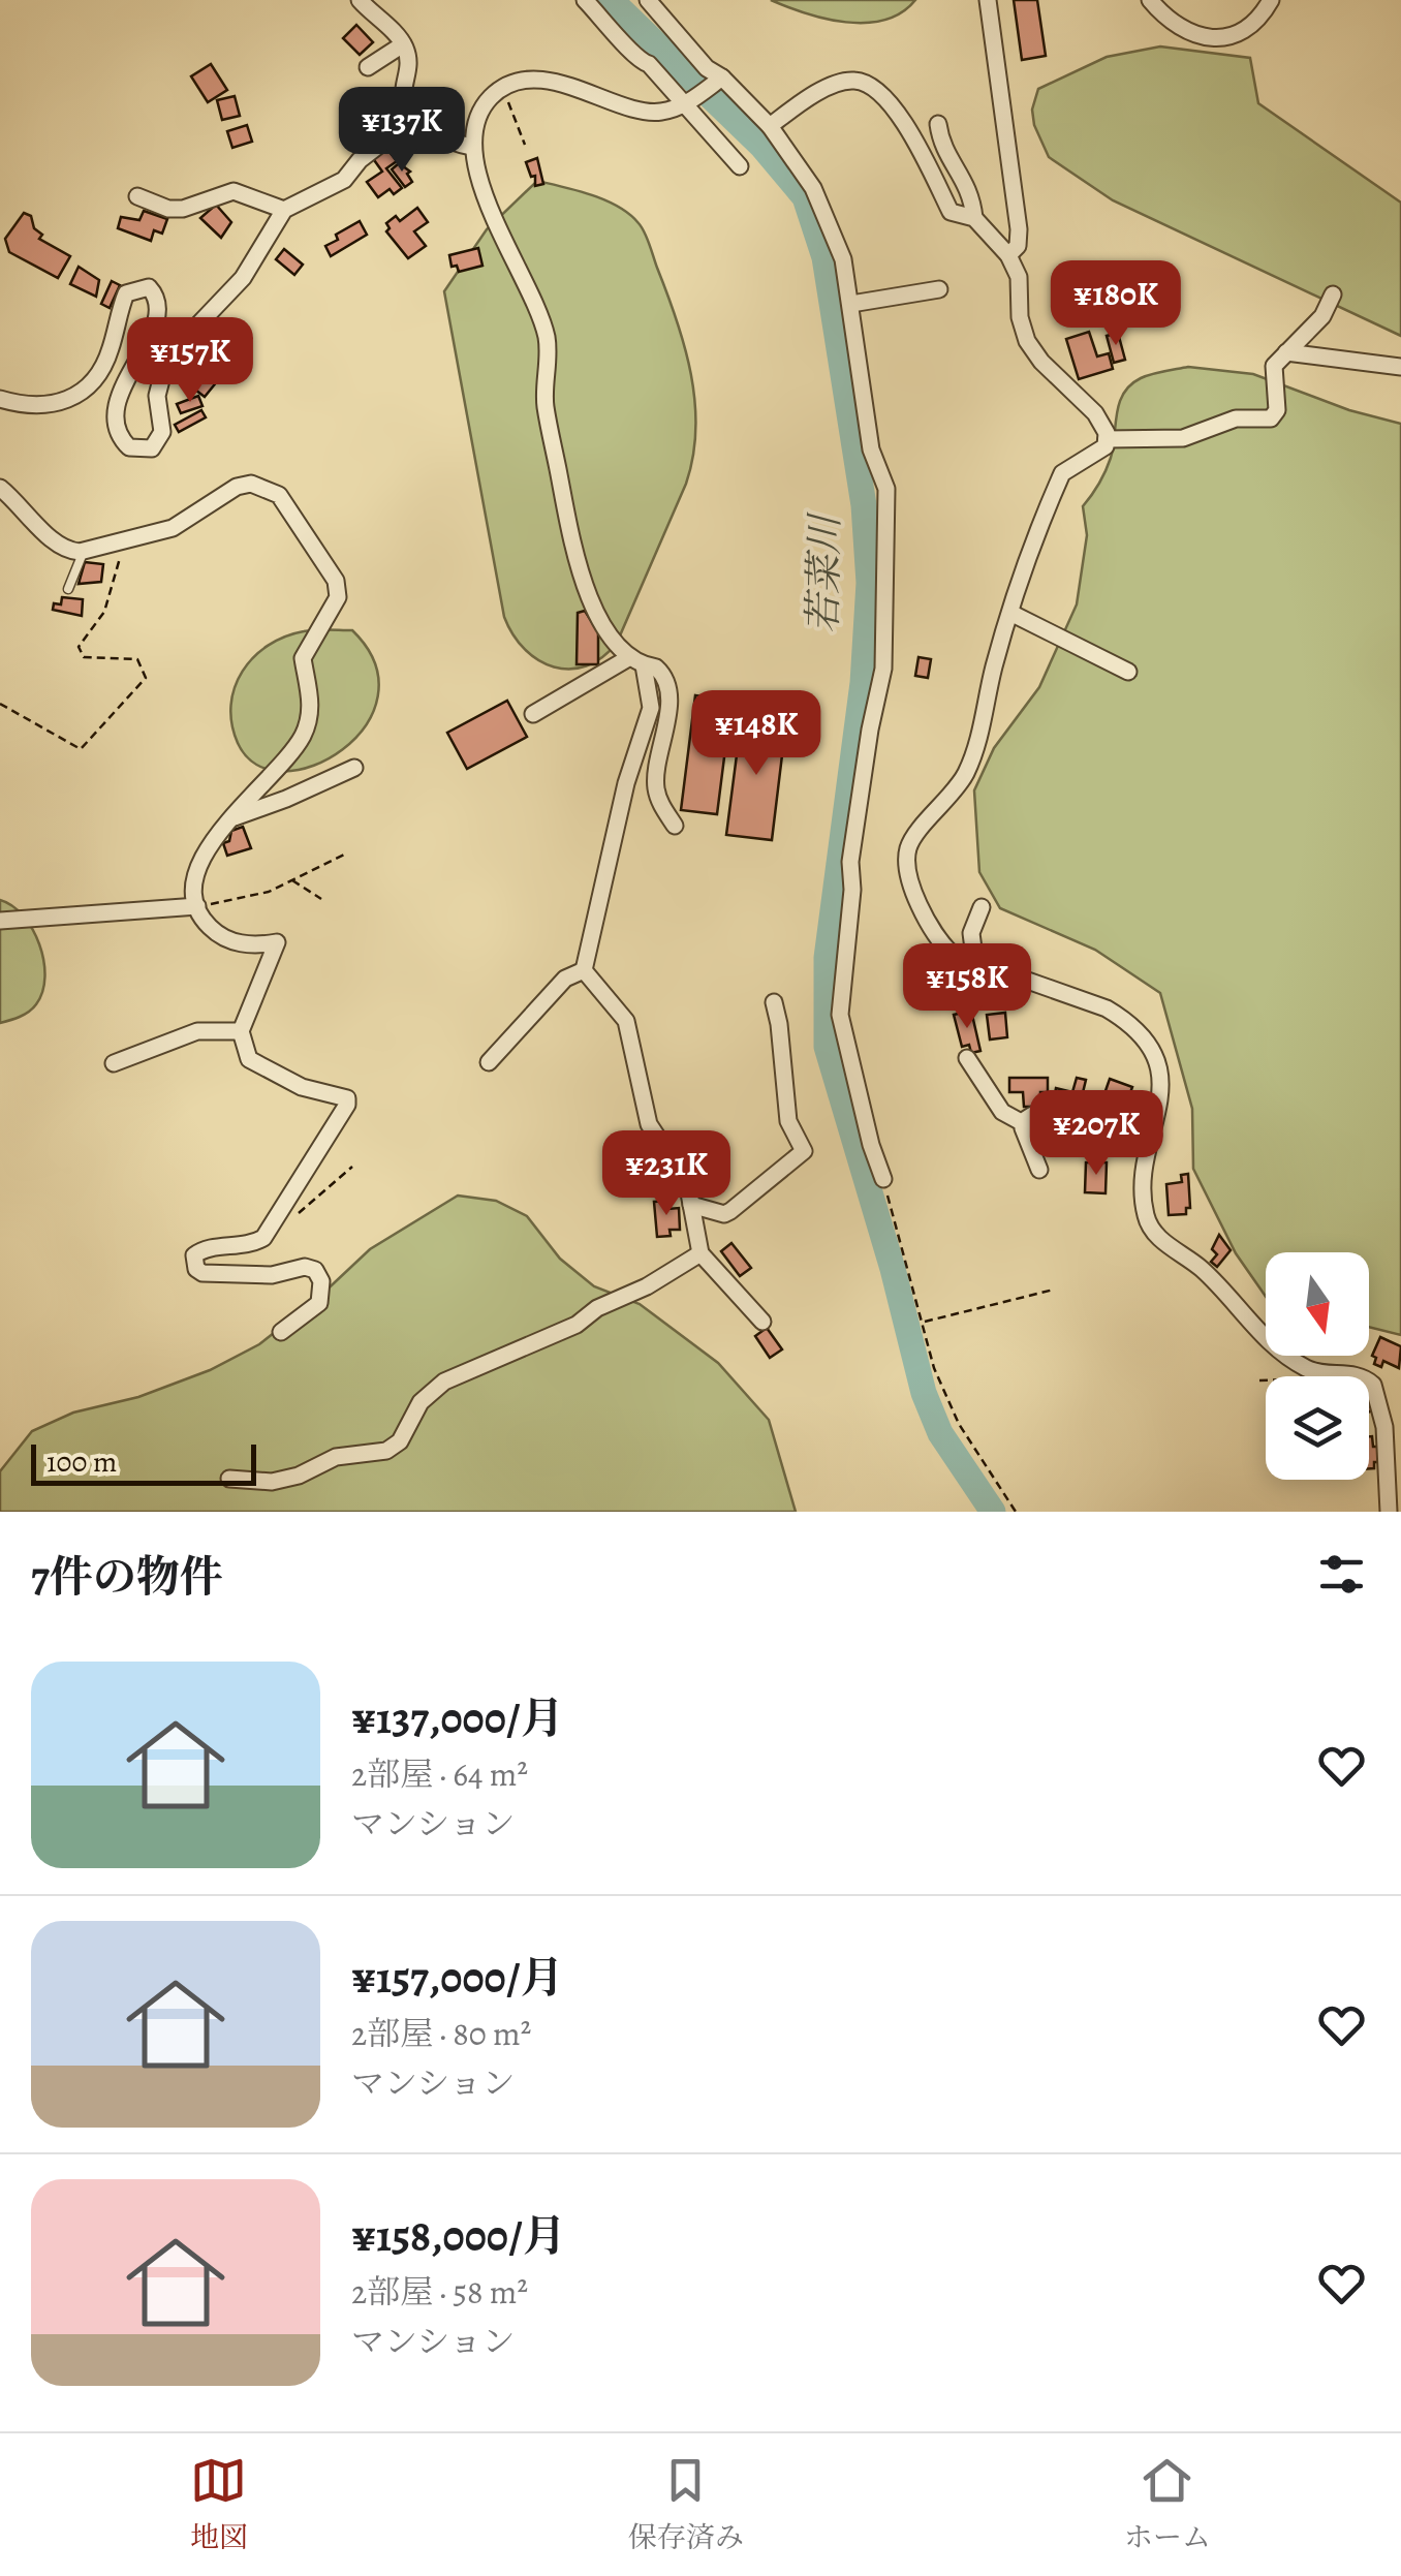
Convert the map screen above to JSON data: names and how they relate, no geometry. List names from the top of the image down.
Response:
{
  "water": ["若菜川"],
  "scale_bar": "100 m",
  "north": "bottom",
  "page": {
    "price": [
      "¥137K",
      "¥180K",
      "¥157K",
      "¥148K",
      "¥158K",
      "¥207K",
      "¥231K"
    ],
    "scale": "100 m",
    "heading": "7件の物件",
    "list": [
      {
        "name": "¥137,000/月",
        "note": "2部屋 · 64 m² · マンション"
      },
      {
        "name": "¥157,000/月",
        "note": "2部屋 · 80 m² · マンション"
      },
      {
        "name": "¥158,000/月",
        "note": "2部屋 · 58 m² · マンション"
      }
    ],
    "tabs": ["地図", "保存済み", "ホーム"]
  }
}
